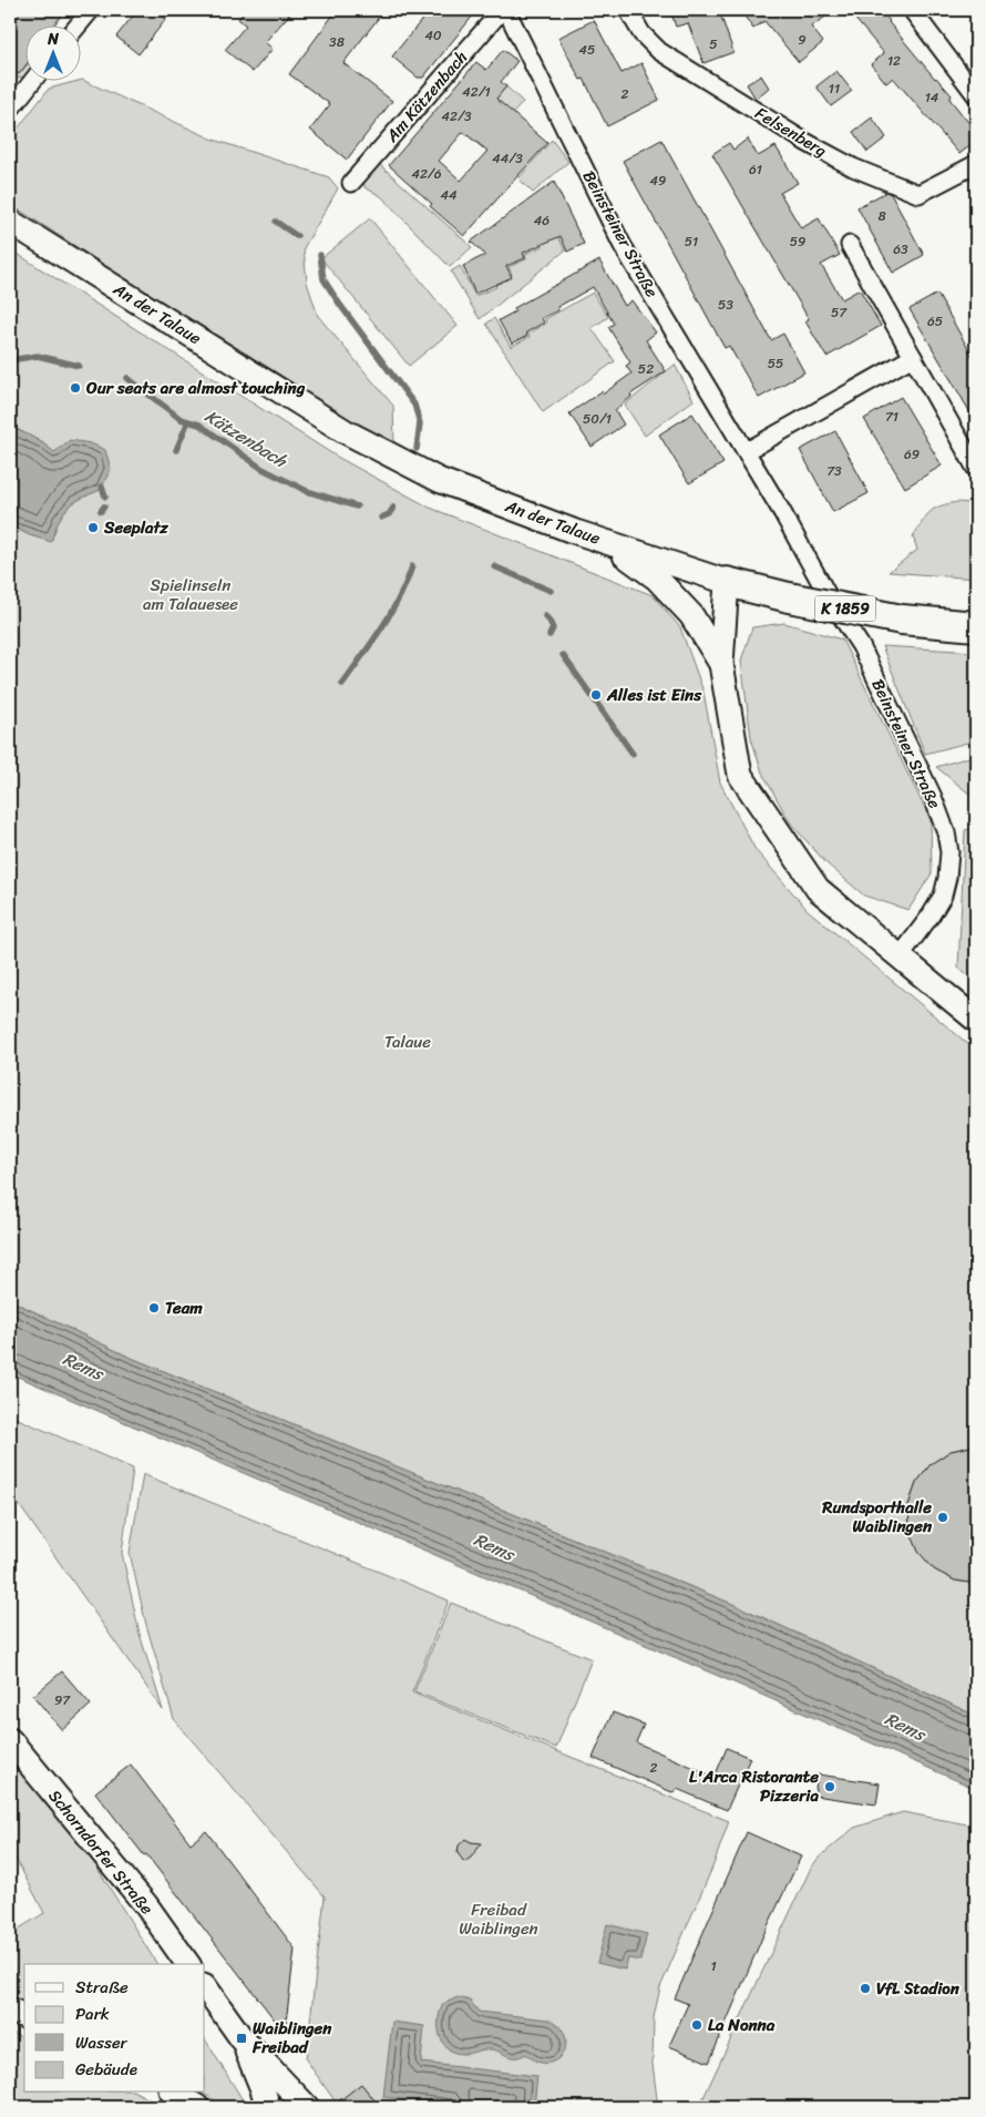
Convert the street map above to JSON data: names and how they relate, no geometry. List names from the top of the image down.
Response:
{
  "streets": {
    "highway": ["K 1859"],
    "street": [
      "Am Kätzenbach",
      "Felsenberg",
      "Beinsteiner Straße",
      "An der Talaue",
      "Schorndorfer Straße"
    ]
  },
  "crossings": [
    ["An der Talaue", "K 1859"]
  ],
  "water": ["Kätzenbach", "Rems"],
  "parks": ["Spielinseln am Talauesee", "Talaue", "Freibad Waiblingen"],
  "places": {
    "other": [
      "Our seats are almost touching",
      "Seeplatz",
      "Alles ist Eins",
      "Team",
      "Rundsporthalle Waiblingen",
      "L'Arca Ristorante Pizzeria",
      "VfL Stadion",
      "La Nonna"
    ],
    "transit": ["Waiblingen Freibad"]
  },
  "house_numbers": [
    "40",
    "9",
    "38",
    "5",
    "45",
    "12",
    "11",
    "42/1",
    "2",
    "14",
    "42/3",
    "44/3",
    "61",
    "42/6",
    "49",
    "44",
    "8",
    "46",
    "51",
    "59",
    "63",
    "53",
    "57",
    "65",
    "55",
    "52",
    "71",
    "50/1",
    "69",
    "73",
    "97",
    "2",
    "1"
  ],
  "legend": [
    "Straße",
    "Park",
    "Wasser",
    "Gebäude"
  ],
  "north": "top"
}
